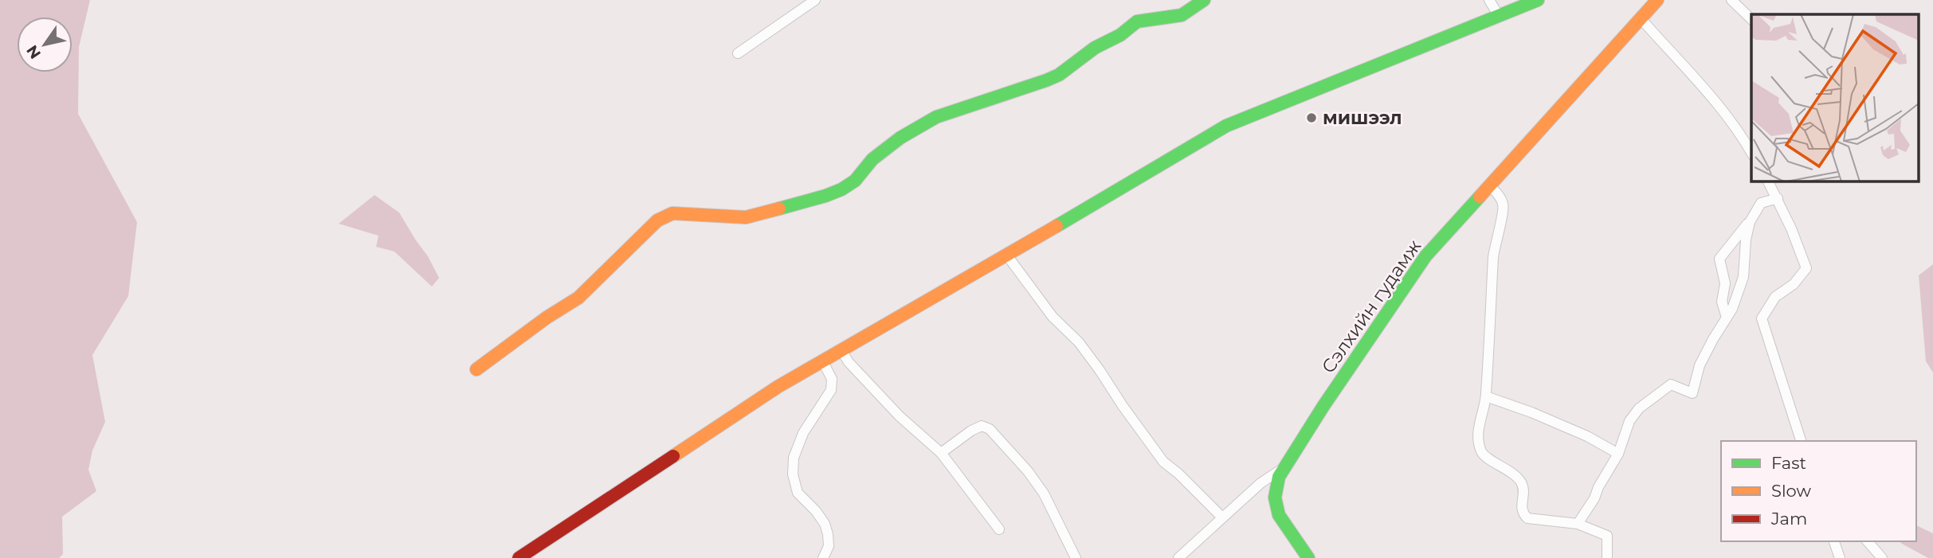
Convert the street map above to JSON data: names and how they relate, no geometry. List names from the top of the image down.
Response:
{
  "streets": {
    "street": ["Сэлхийн гудамж"]
  },
  "places": ["мишээл"],
  "legend": ["Fast", "Slow", "Jam"],
  "north": "bottom left"
}
